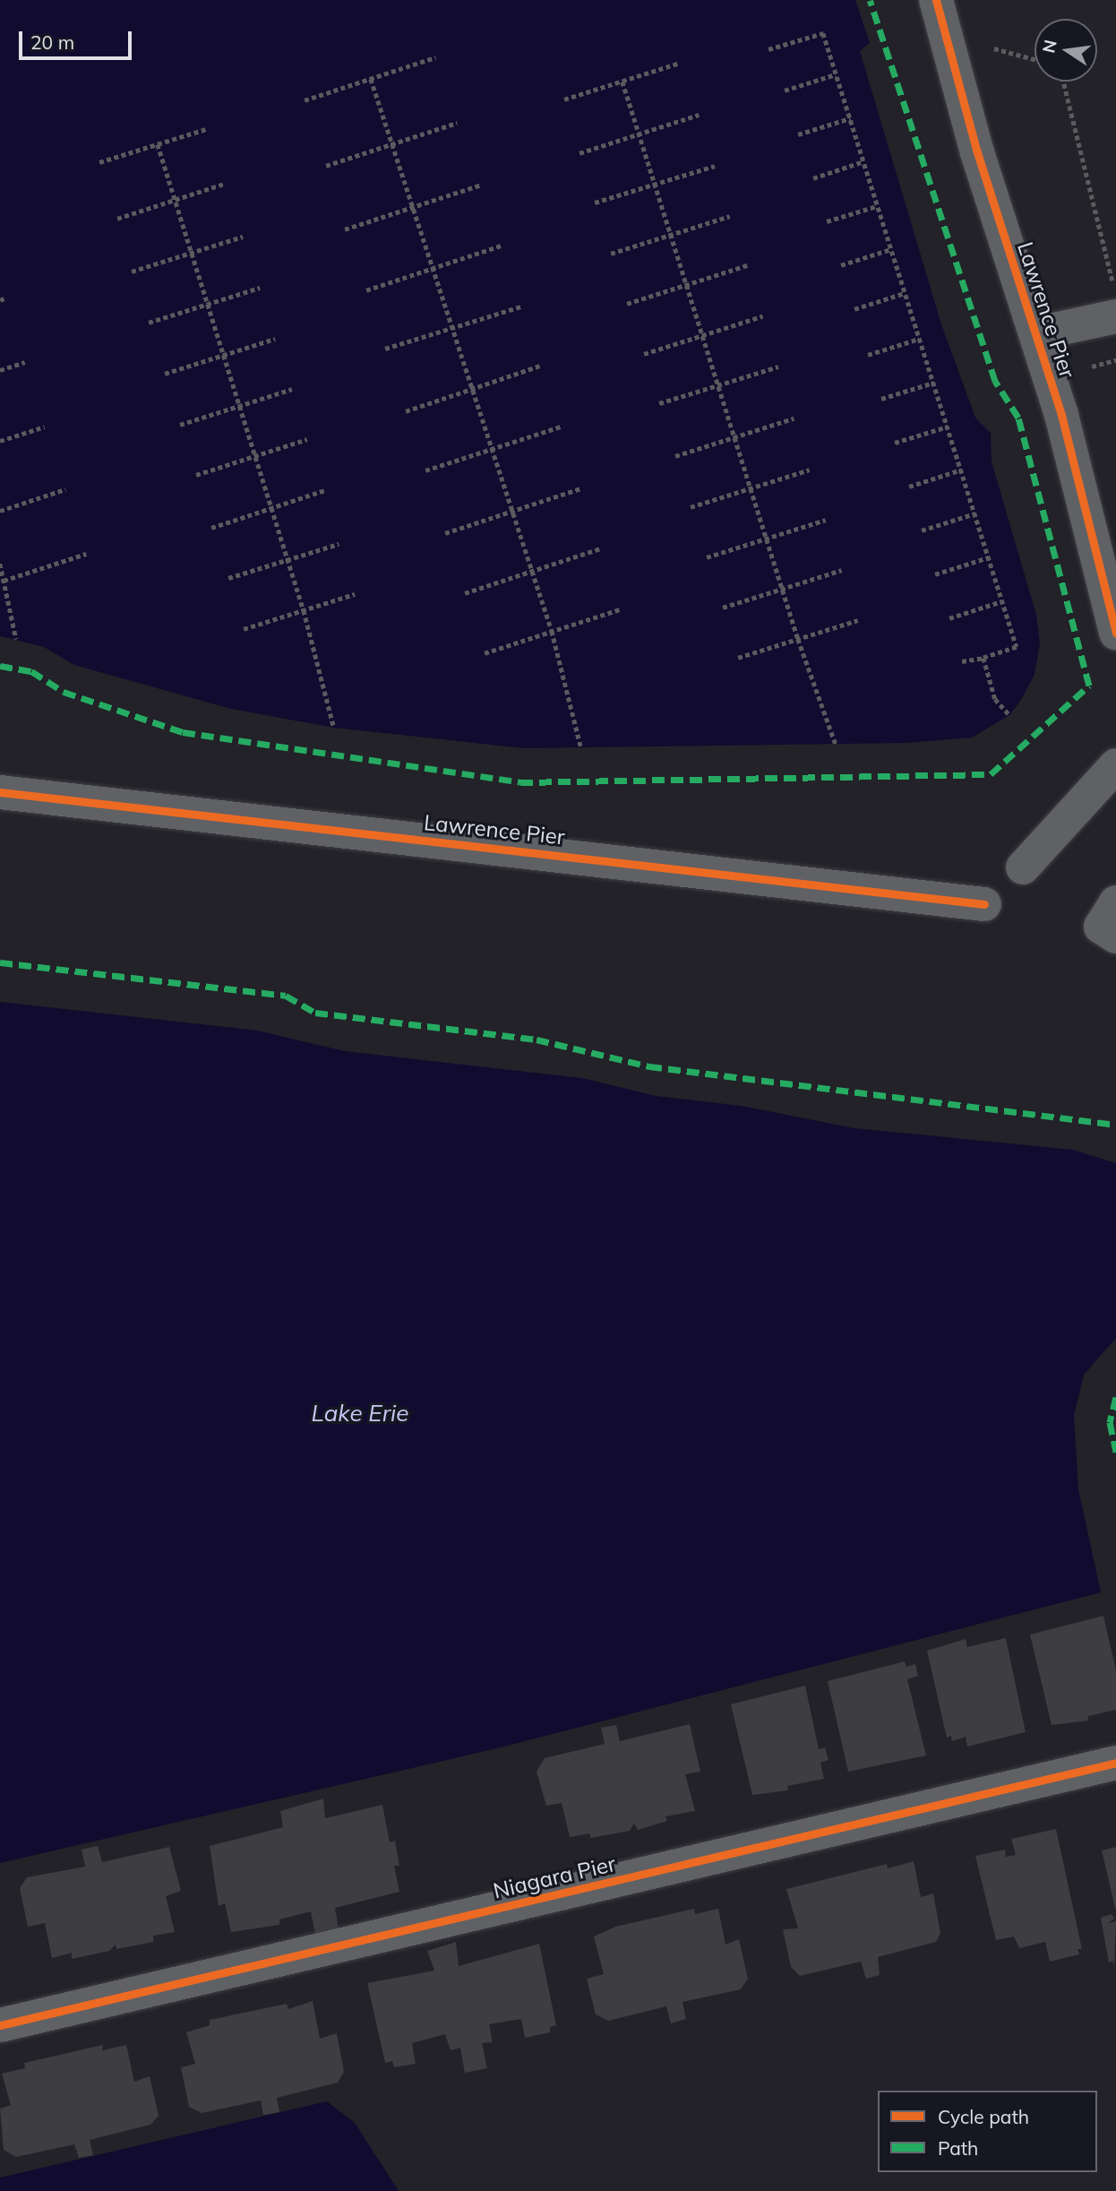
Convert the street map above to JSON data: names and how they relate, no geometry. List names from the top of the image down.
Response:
{
  "streets": {
    "street": ["Lawrence Pier", "Niagara Pier"]
  },
  "water": ["Lake Erie"],
  "legend": ["Cycle path", "Path"],
  "scale_bar": "20 m",
  "north": "left"
}
